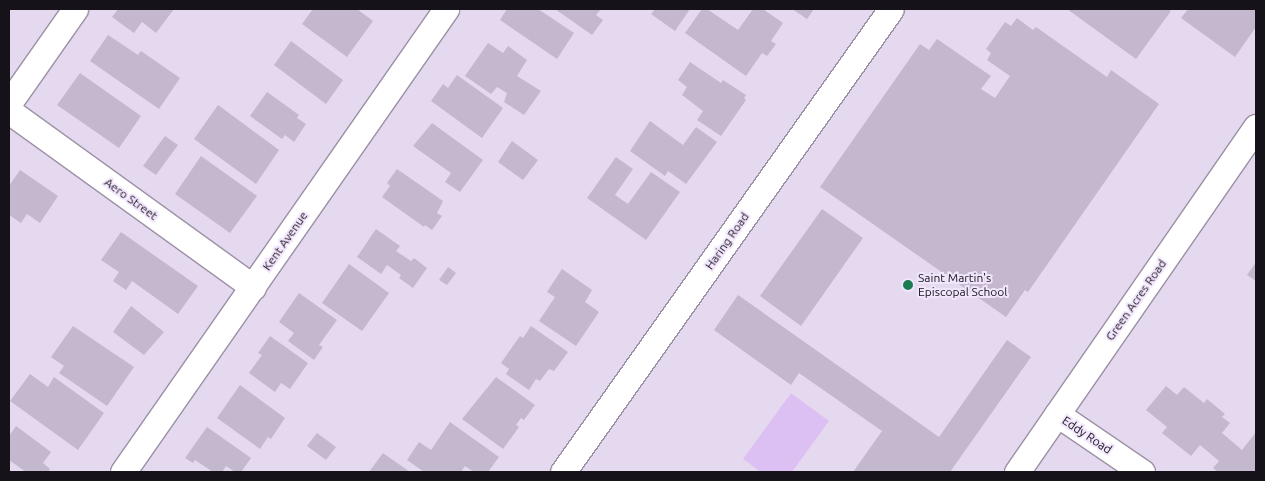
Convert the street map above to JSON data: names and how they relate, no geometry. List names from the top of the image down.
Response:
{
  "streets": {
    "street": [
      "Aero Street",
      "Kent Avenue",
      "Haring Road",
      "Green Acres Road",
      "Eddy Road"
    ]
  },
  "crossings": [
    ["Aero Street", "Kent Avenue"],
    ["Green Acres Road", "Eddy Road"]
  ],
  "places": ["Saint Martin's Episcopal School"]
}
